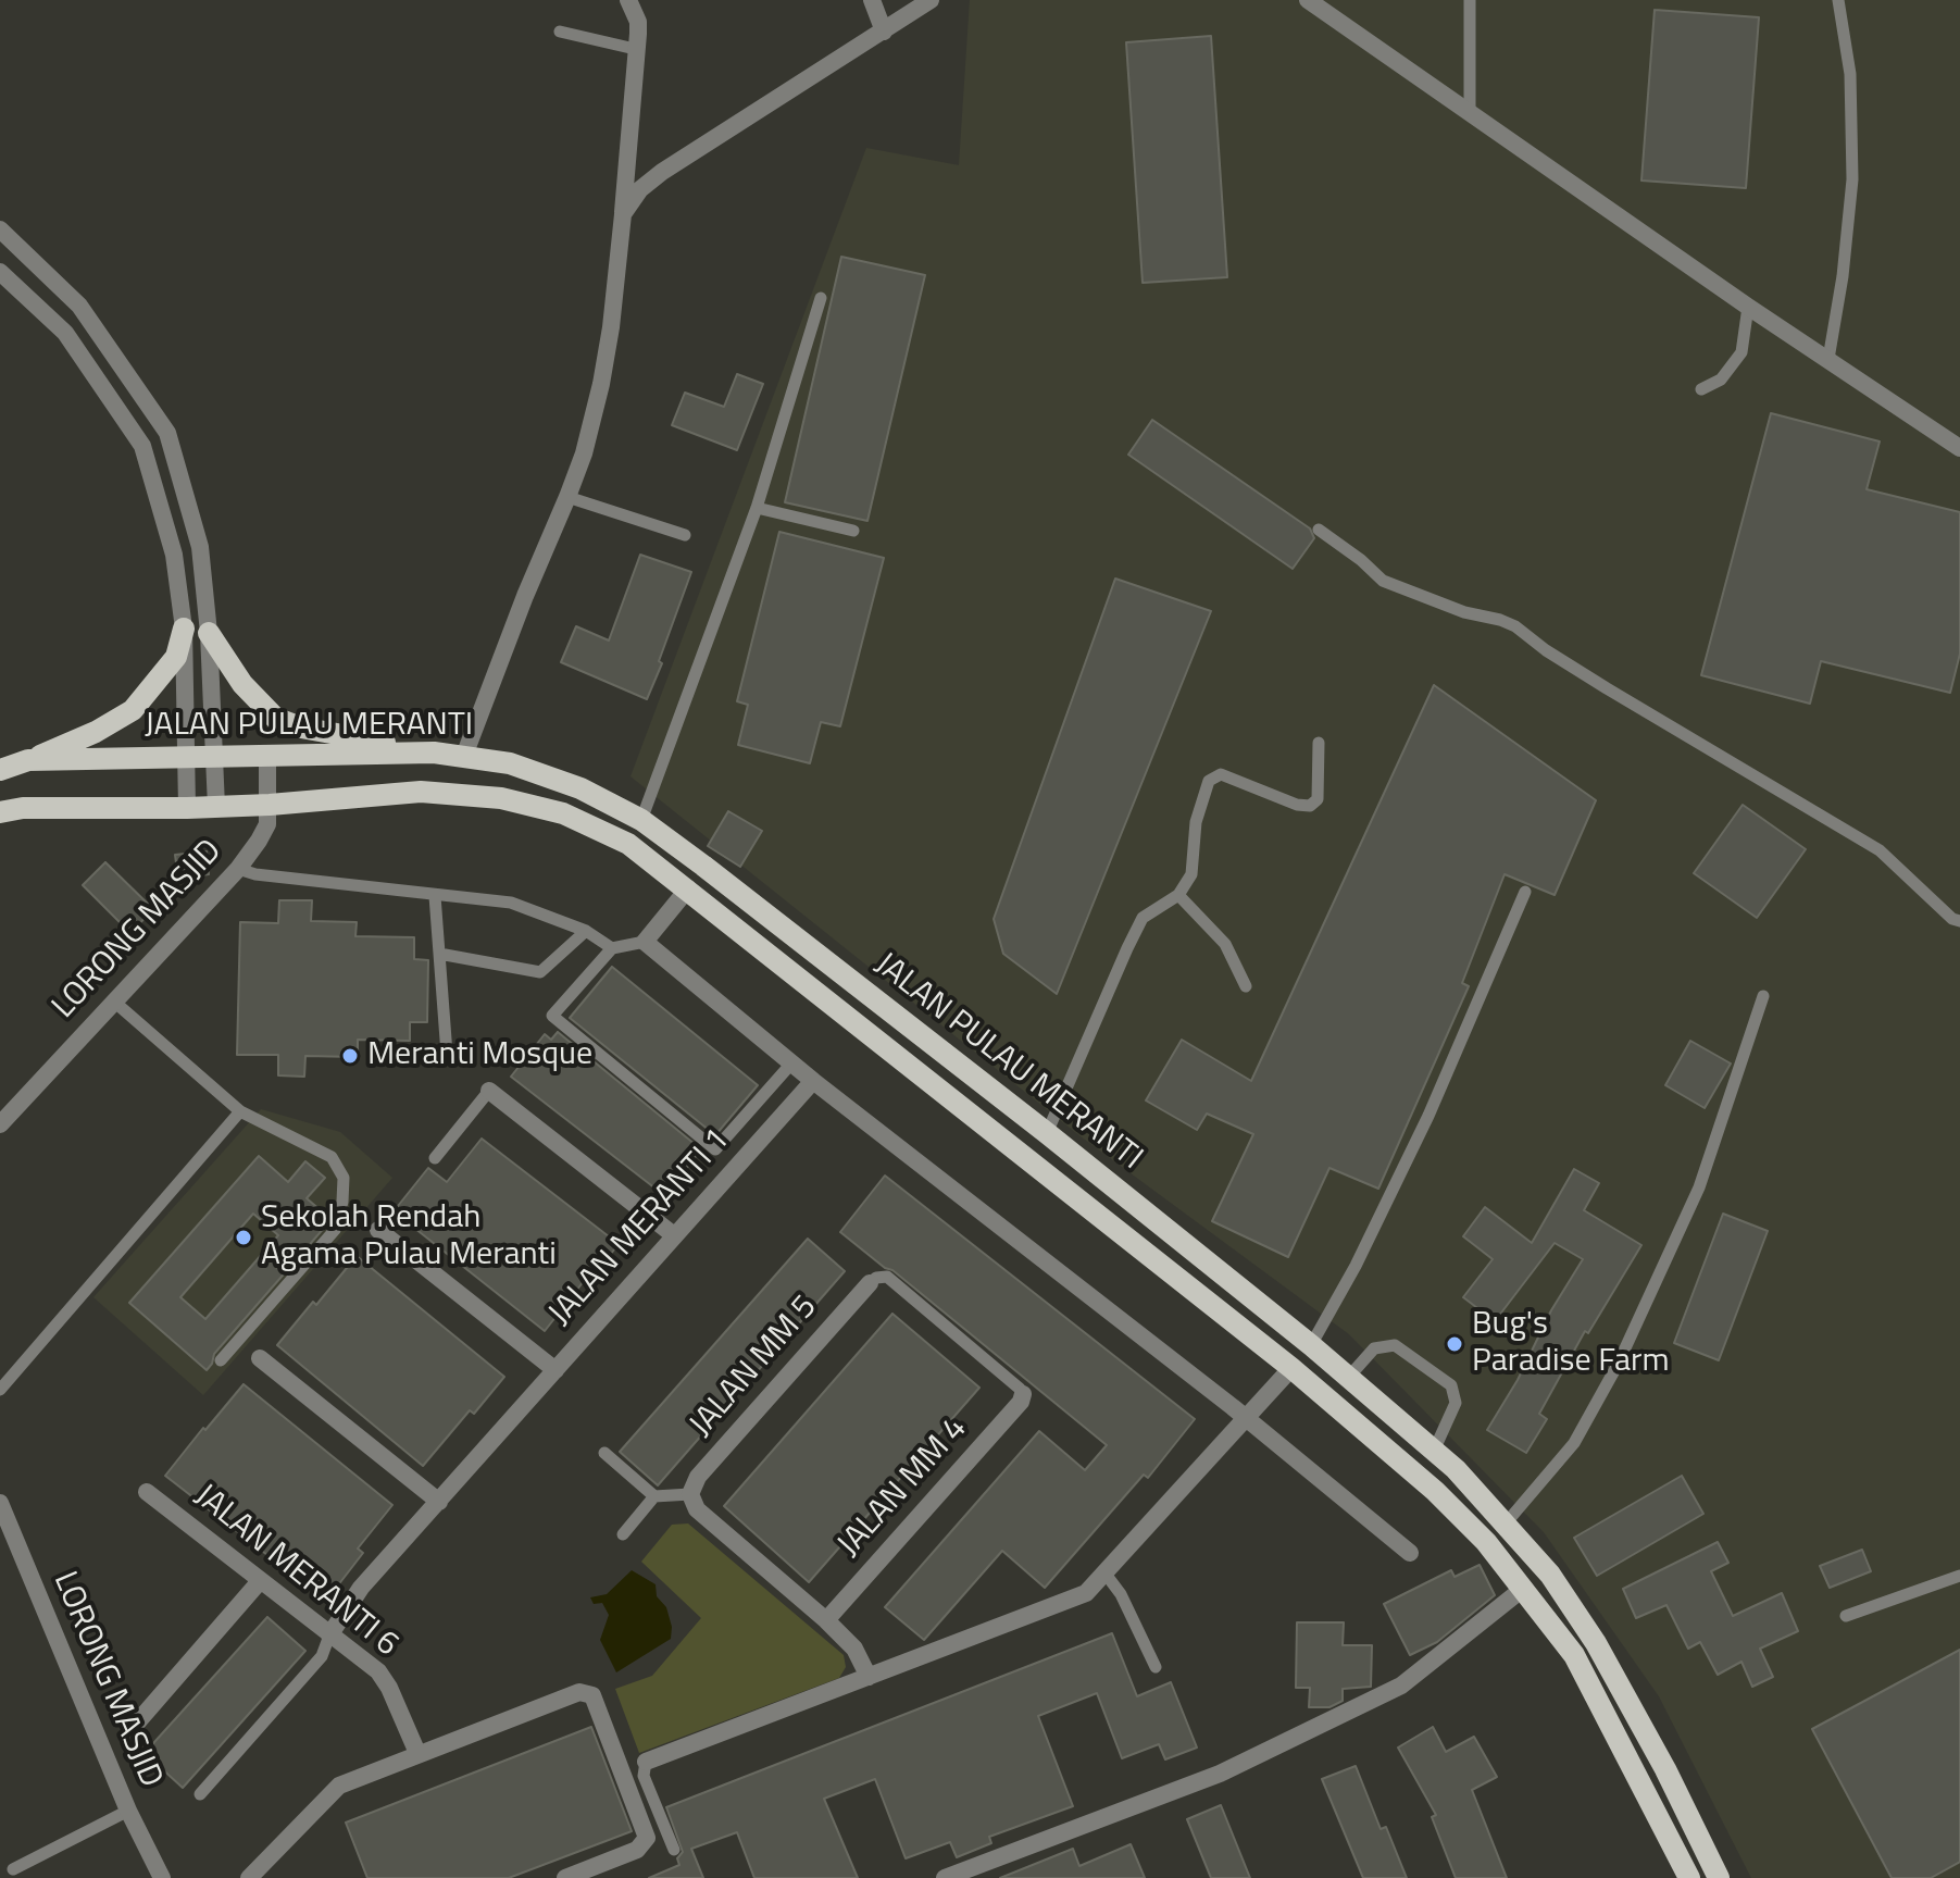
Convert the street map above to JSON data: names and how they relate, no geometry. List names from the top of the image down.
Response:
{
  "streets": {
    "main road": ["JALAN PULAU MERANTI"],
    "street": [
      "LORONG MASJID",
      "JALAN MERANTI 1",
      "JALAN MM 5",
      "JALAN MM 4",
      "JALAN MERANTI 6"
    ]
  },
  "crossings": [
    ["JALAN PULAU MERANTI", "LORONG MASJID"],
    ["JALAN MERANTI 1", "JALAN MERANTI 6"]
  ],
  "places": ["Meranti Mosque", "Sekolah Rendah Agama Pulau Meranti", "Bug's Paradise Farm"]
}
